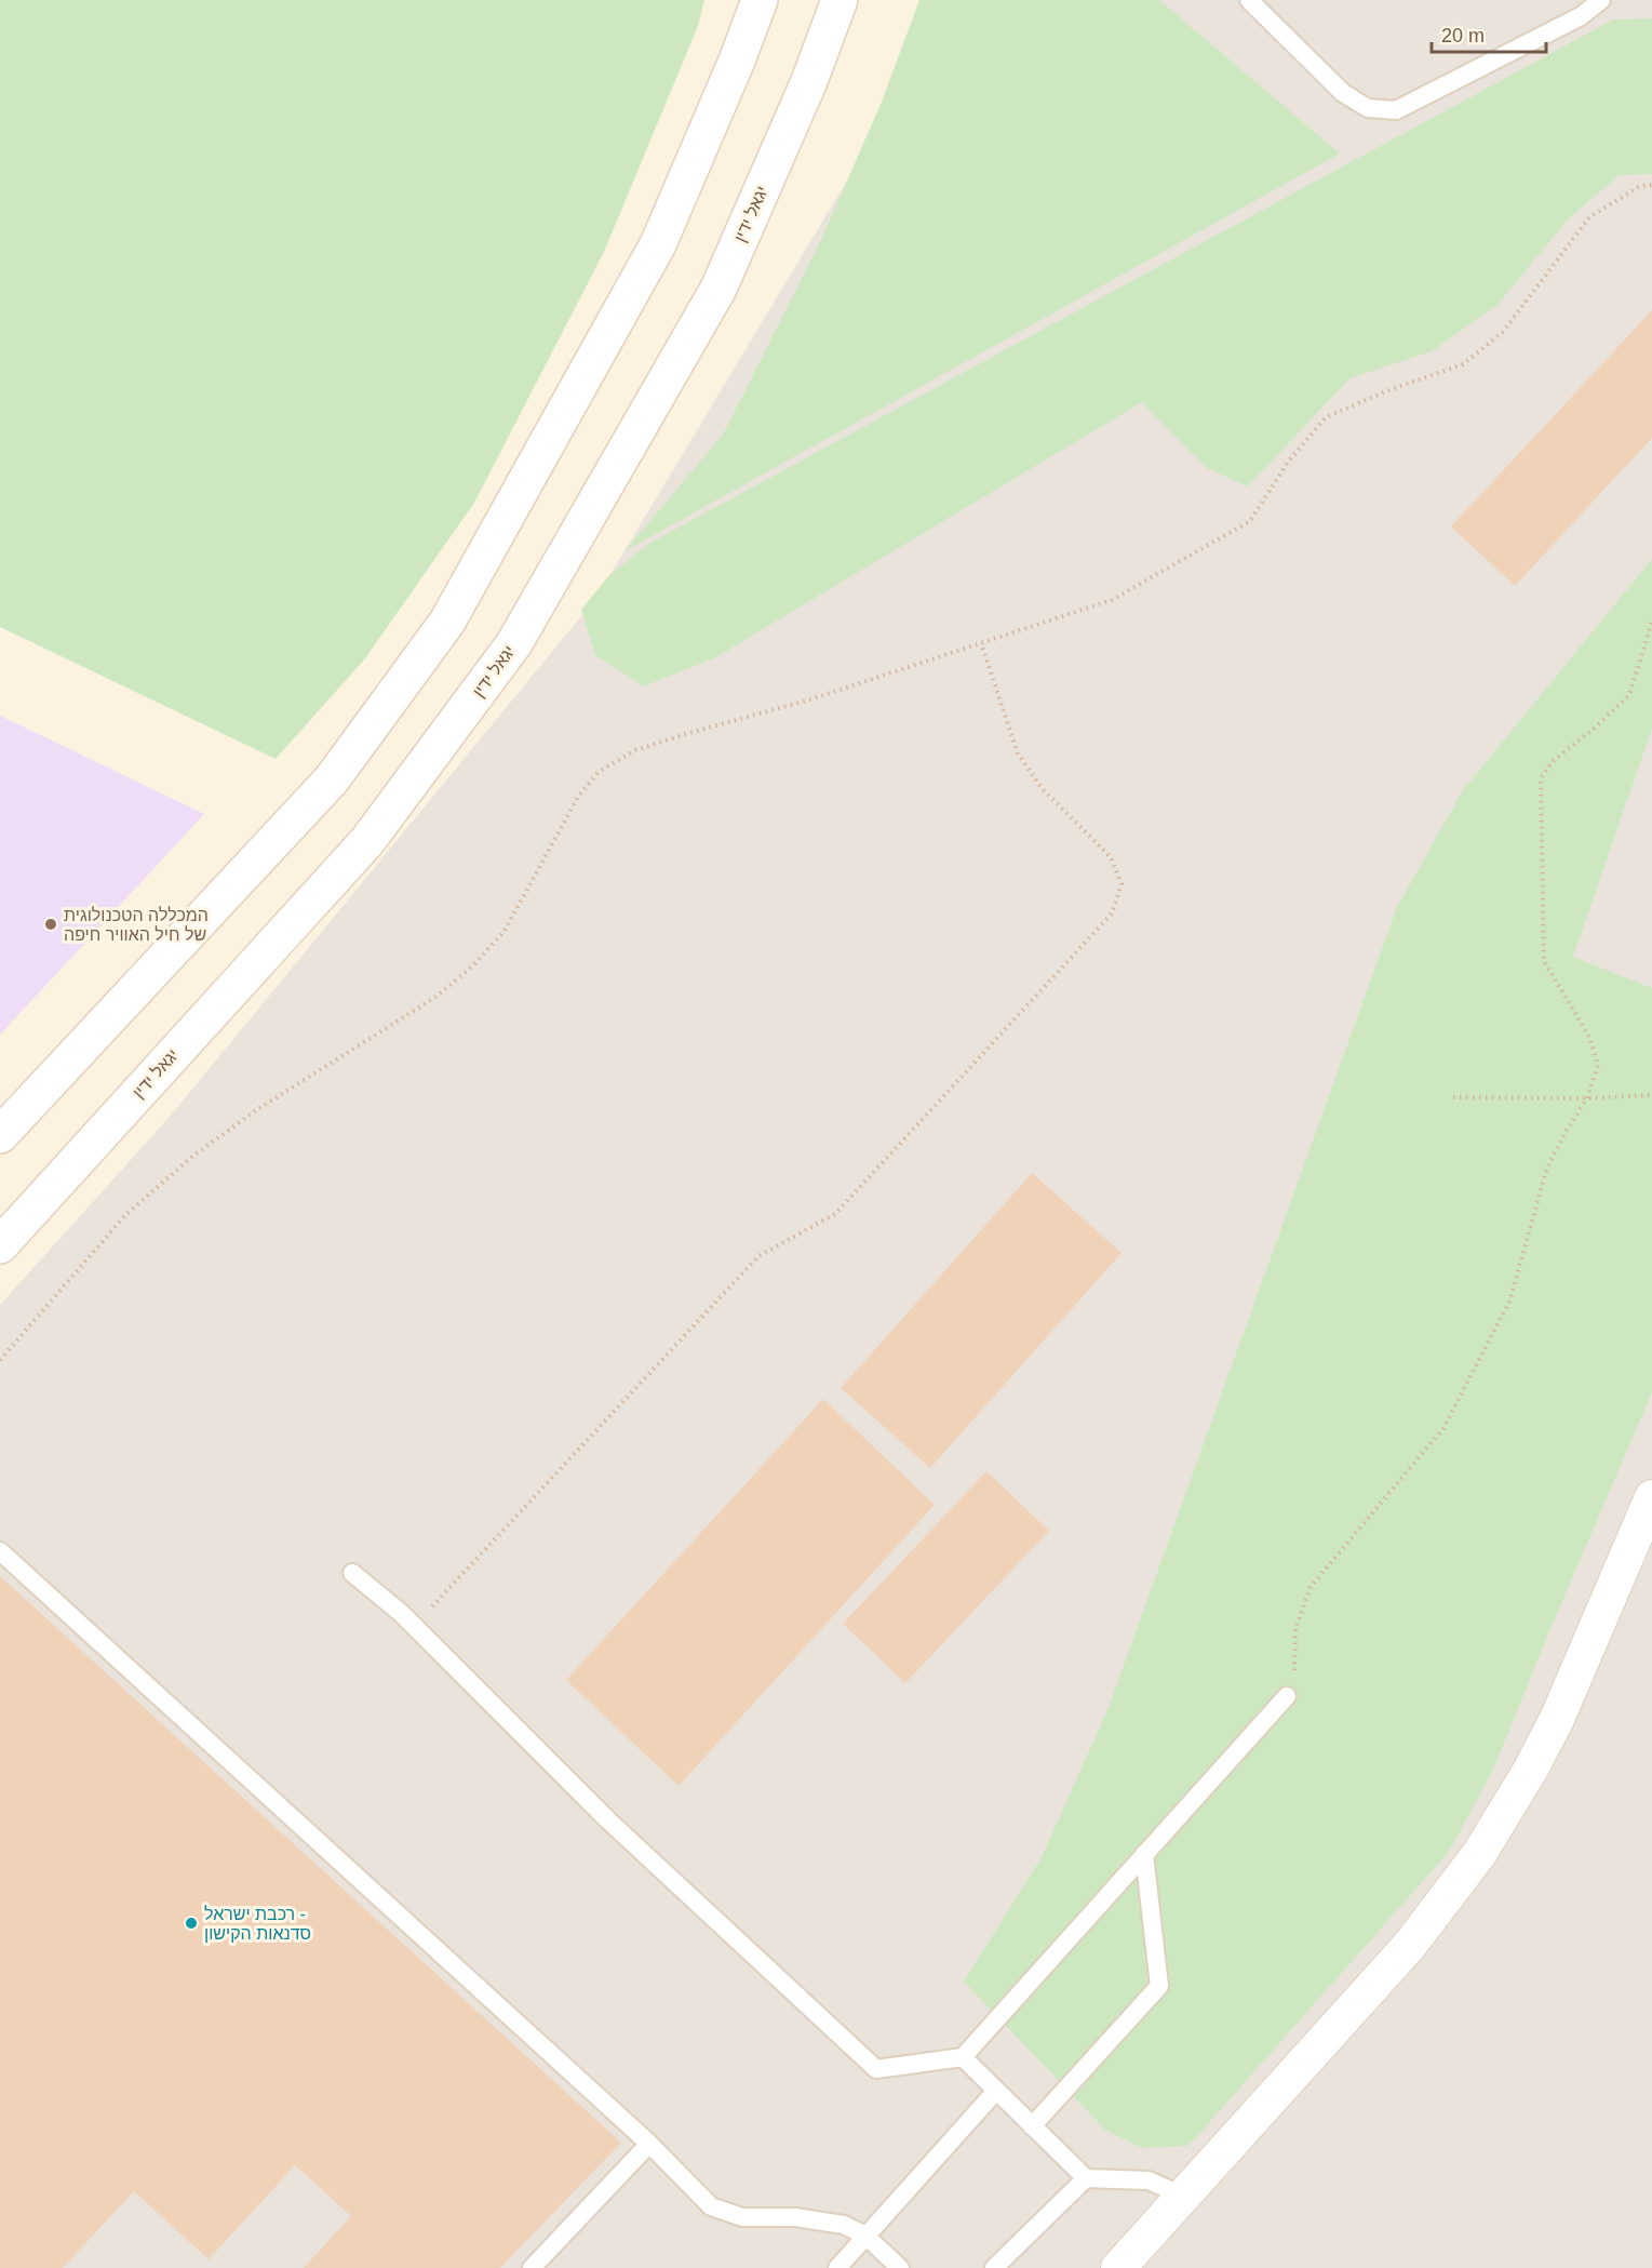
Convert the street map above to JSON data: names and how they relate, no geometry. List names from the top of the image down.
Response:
{
  "streets": {
    "main road": ["יגאל ידין"]
  },
  "places": ["המכללה הטכנולוגית של חיל האוויר חיפה", "רכבת ישראל - סדנאות הקישון"],
  "scale_bar": "20 m"
}
